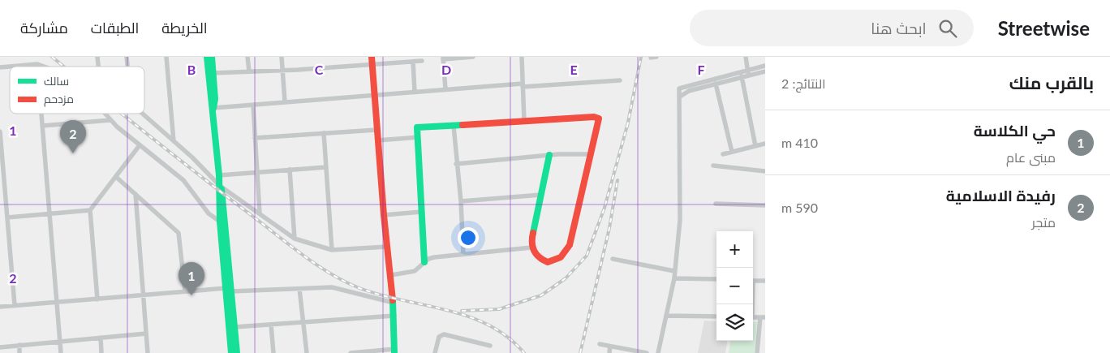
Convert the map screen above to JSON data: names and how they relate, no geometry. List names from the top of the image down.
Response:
{
  "legend": ["سالك", "مزدحم"],
  "page": {
    "header": "Streetwise",
    "search": "ابحث هنا",
    "nav": ["الخريطة", "الطبقات", "مشاركة"],
    "heading": ["بالقرب منك", "النتائج: 2"],
    "list": [
      {
        "mark": "1",
        "name": "حي الكلاسة",
        "note": "مبنى عام",
        "value": "410 m"
      },
      {
        "mark": "2",
        "name": "رفيدة الاسلامية",
        "note": "متجر",
        "value": "590 m"
      }
    ],
    "pins": ["2", "1"],
    "map_buttons": ["+", "−"]
  },
  "grid": {
    "columns": [
      "B",
      "C",
      "D",
      "E",
      "F"
    ],
    "rows": ["1", "2"]
  }
}
